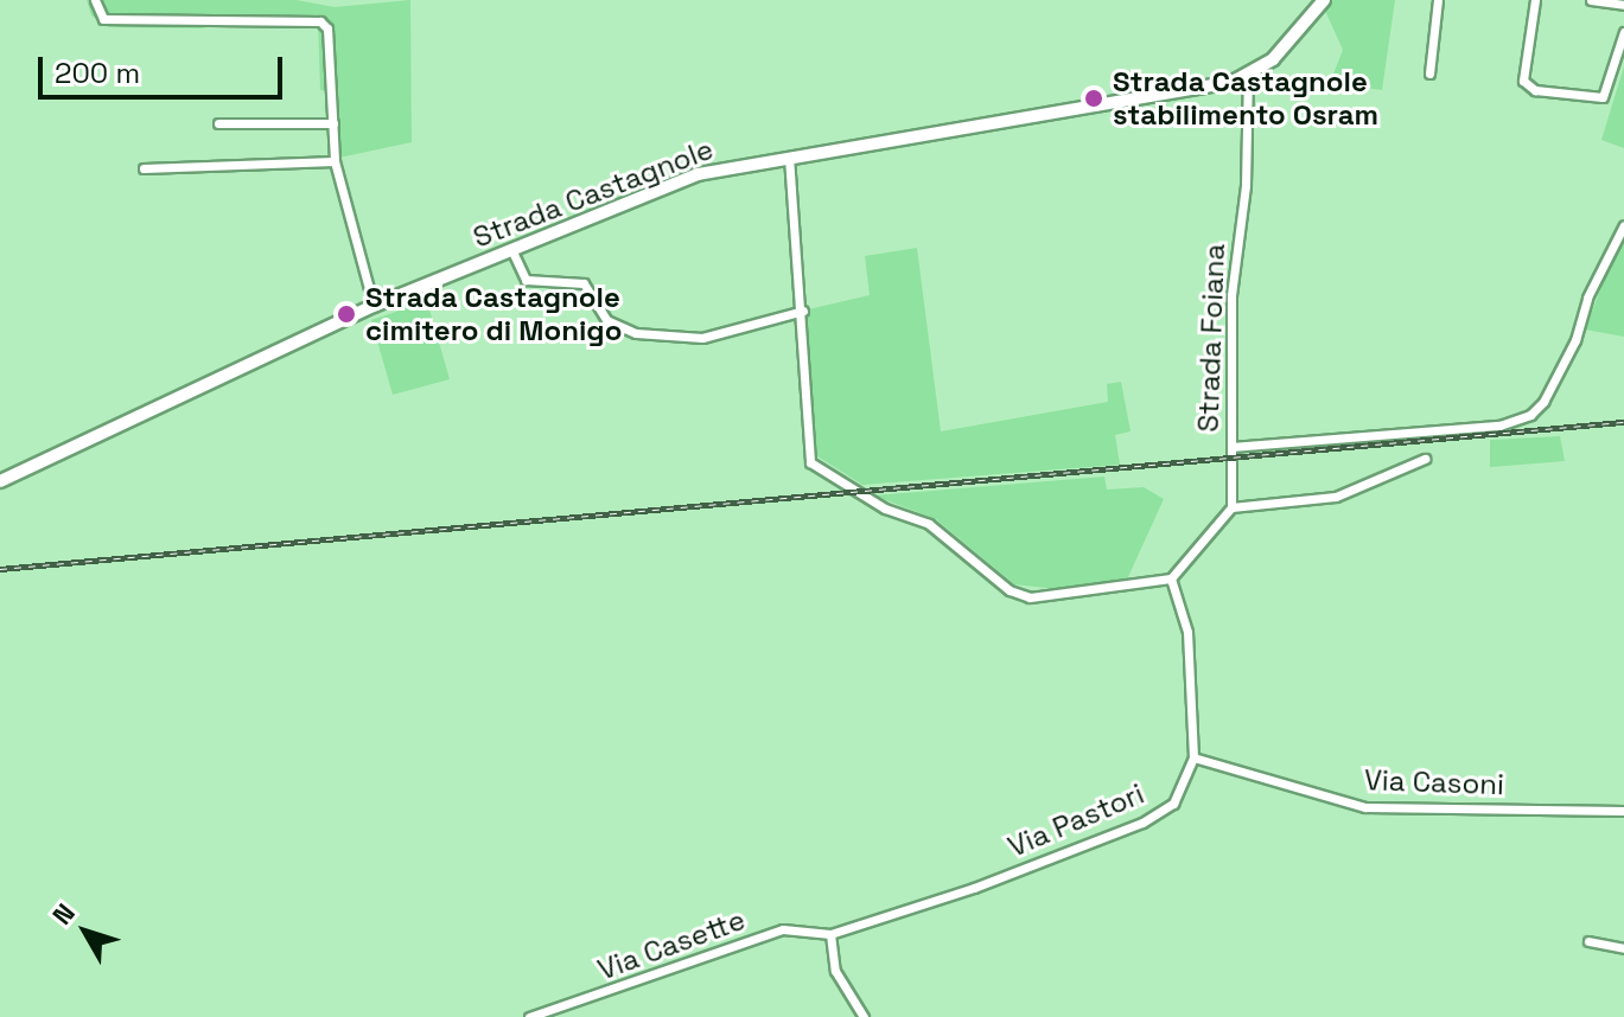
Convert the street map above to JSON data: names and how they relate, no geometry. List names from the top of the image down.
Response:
{
  "streets": {
    "main road": ["Strada Castagnole"],
    "street": [
      "Strada Foiana",
      "Via Casoni",
      "Via Pastori",
      "Via Casette"
    ]
  },
  "crossings": [
    ["Strada Castagnole", "Strada Foiana"],
    ["Via Casoni", "Via Pastori"],
    ["Via Pastori", "Via Casette"]
  ],
  "places": ["Strada Castagnole stabilimento Osram", "Strada Castagnole cimitero di Monigo"],
  "scale_bar": "200 m",
  "north": "top left"
}
